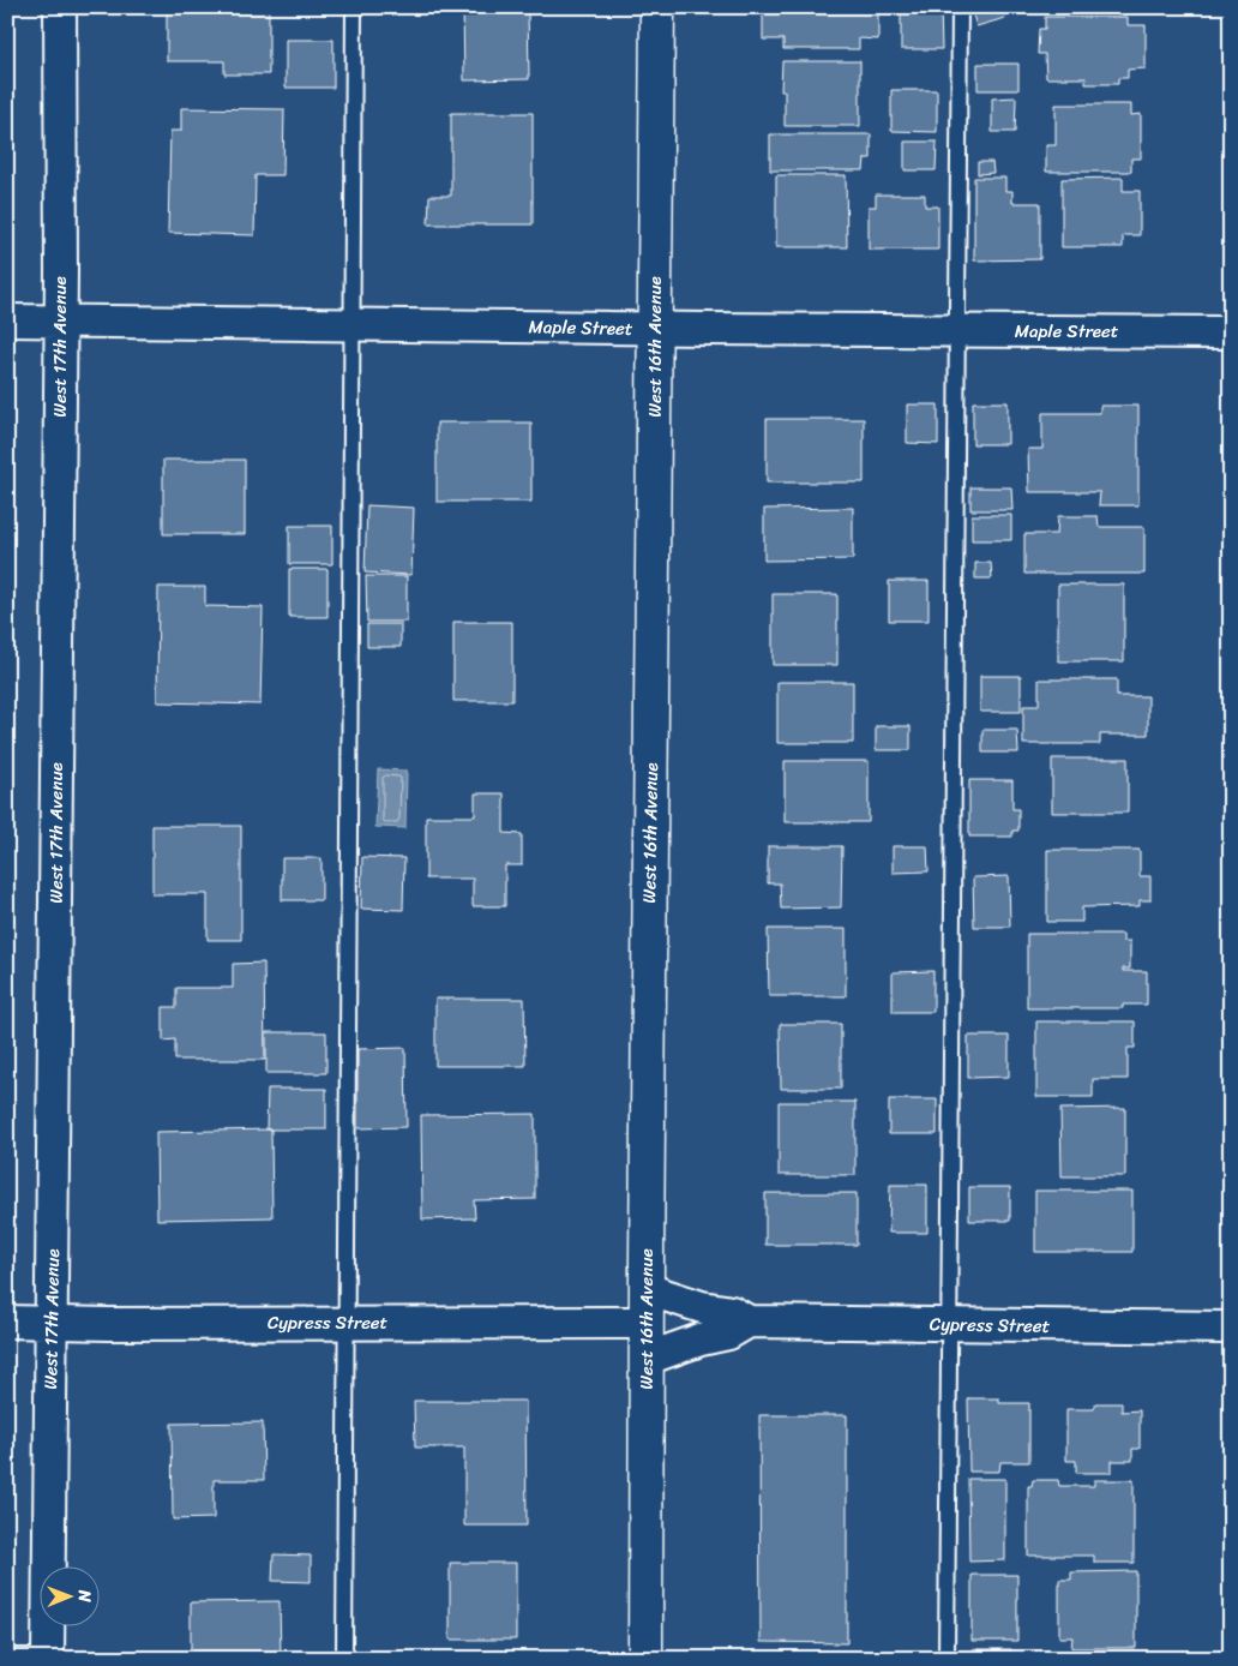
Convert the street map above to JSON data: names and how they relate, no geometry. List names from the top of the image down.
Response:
{
  "streets": {
    "main road": ["West 16th Avenue"],
    "street": ["Maple Street", "West 17th Avenue", "Cypress Street"]
  },
  "crossings": [
    ["Maple Street", "West 17th Avenue"],
    ["Maple Street", "West 16th Avenue"],
    ["West 17th Avenue", "Cypress Street"],
    ["West 16th Avenue", "Cypress Street"]
  ],
  "north": "right"
}
